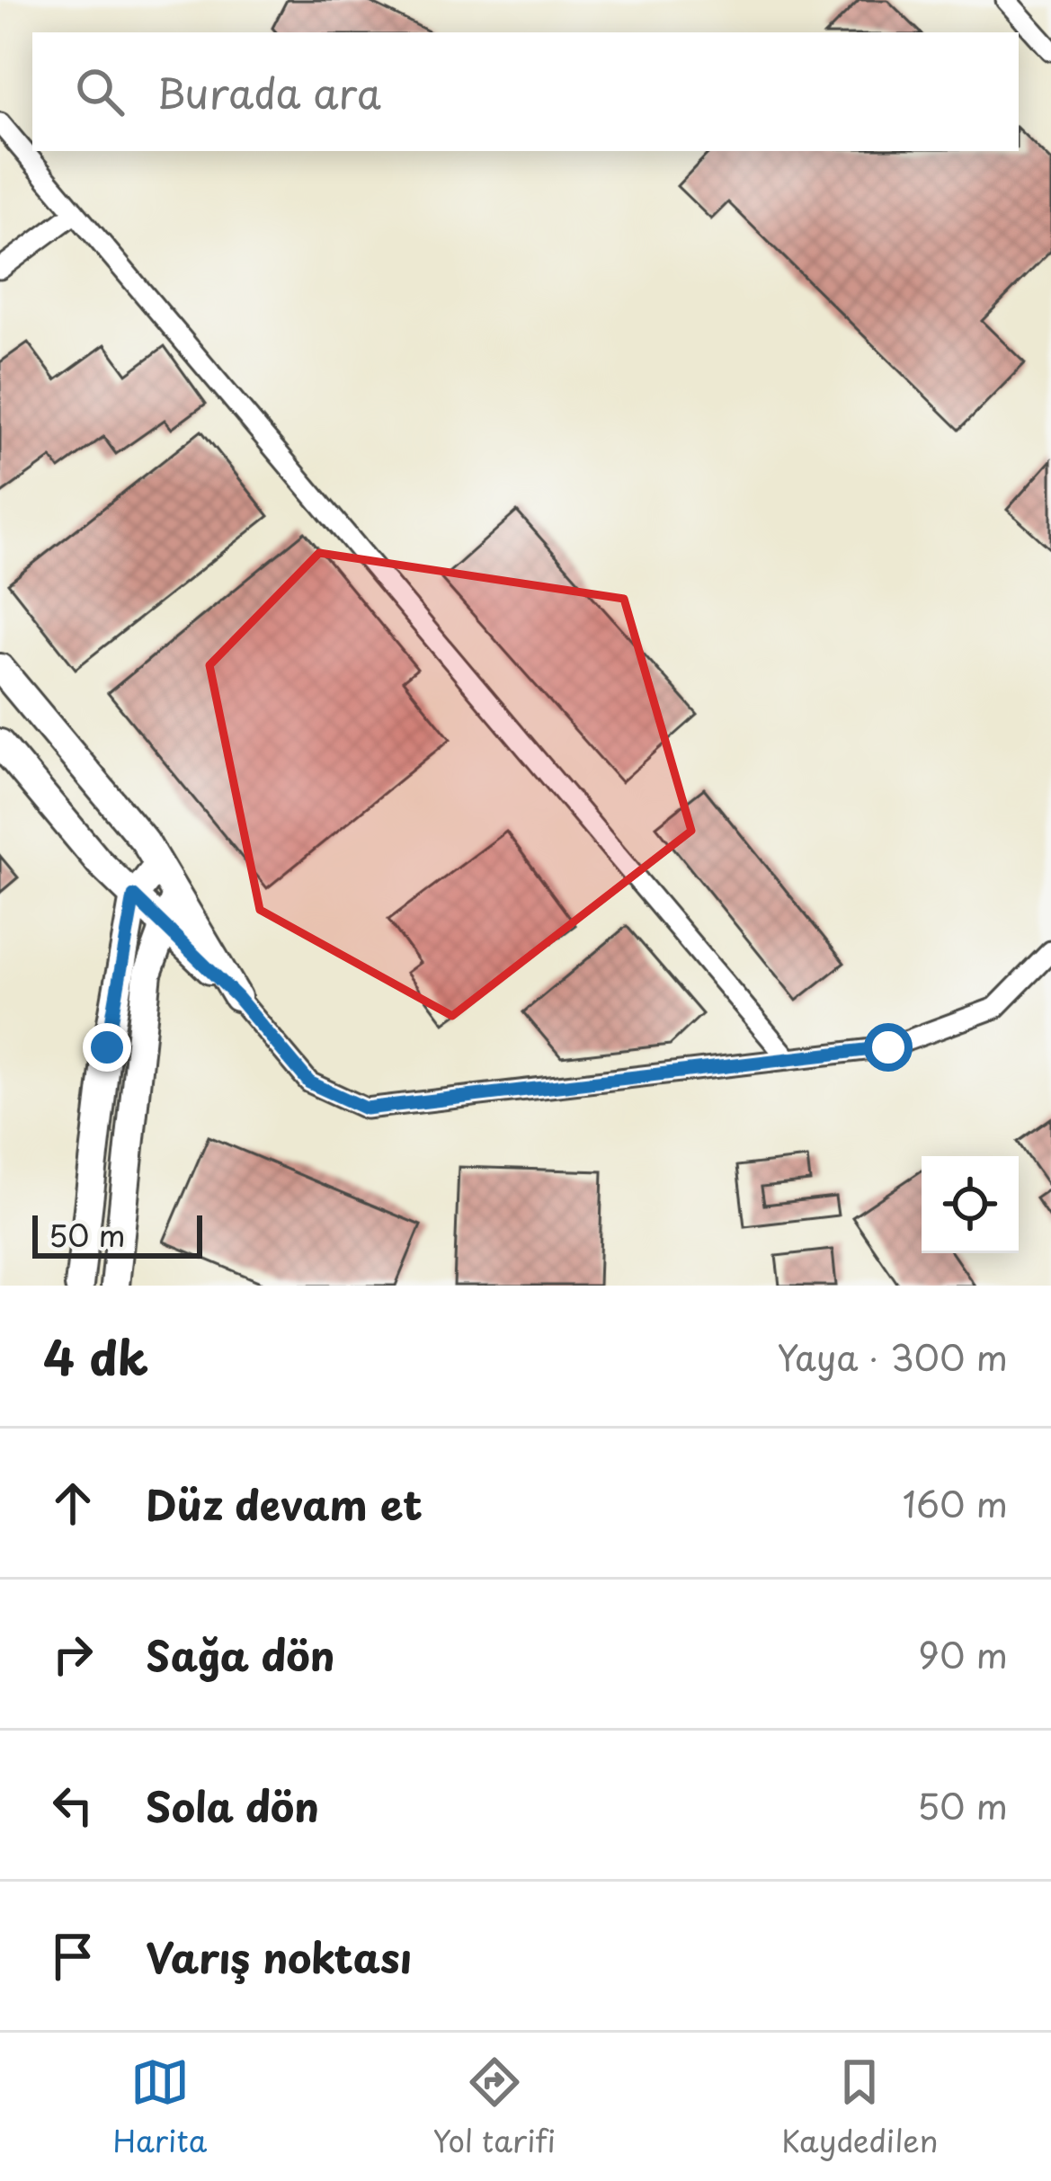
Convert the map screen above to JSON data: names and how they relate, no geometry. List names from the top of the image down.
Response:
{
  "scale_bar": "50 m",
  "page": {
    "search": "Burada ara",
    "scale": "50 m",
    "heading": ["4 dk", "Yaya · 300 m"],
    "list": [
      ["Düz devam et", "160 m"],
      ["Sağa dön", "90 m"],
      ["Sola dön", "50 m"],
      "Varış noktası"
    ],
    "nav": ["Harita", "Yol tarifi", "Kaydedilen"]
  }
}
